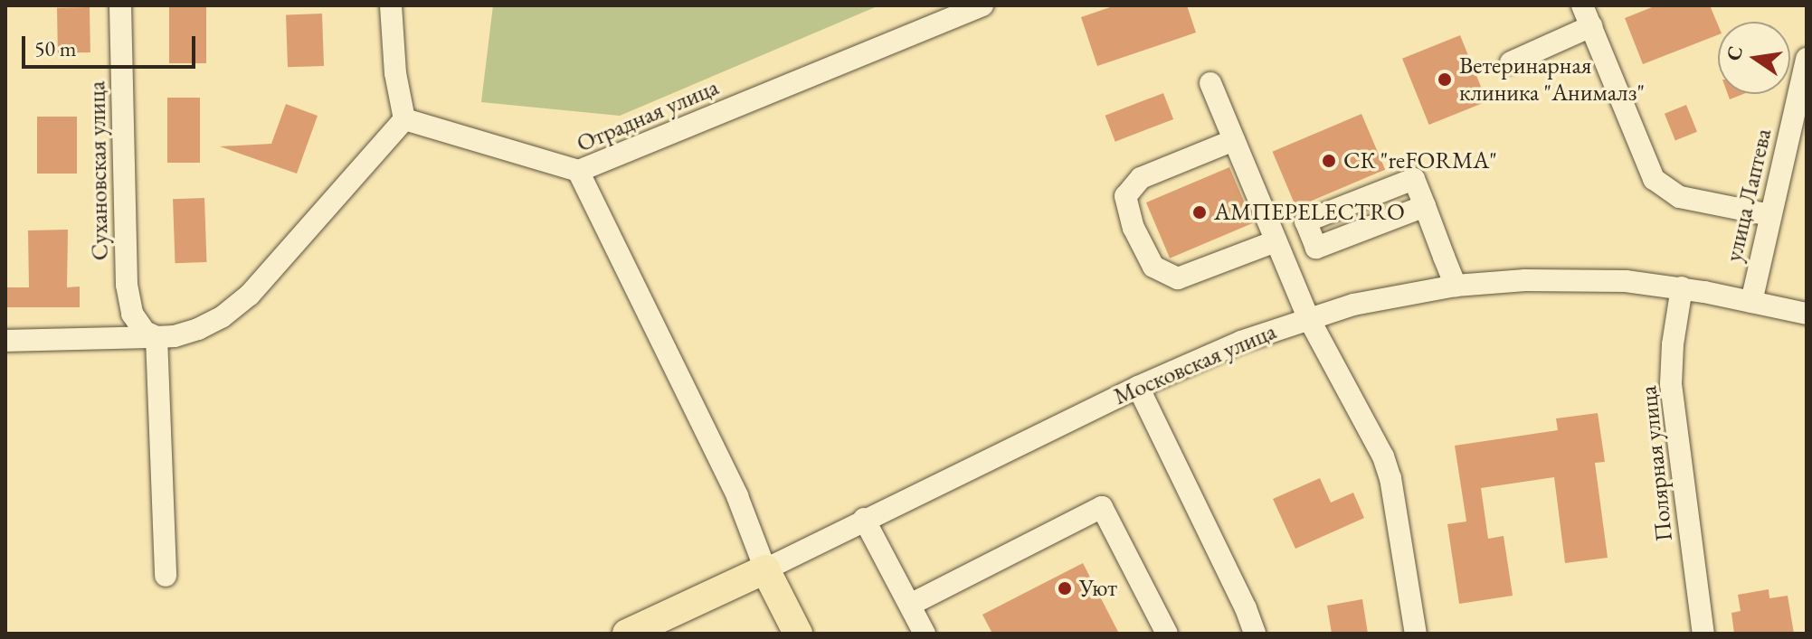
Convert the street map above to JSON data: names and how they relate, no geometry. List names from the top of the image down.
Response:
{
  "streets": {
    "main road": ["Московская улица"],
    "street": [
      "Отрадная улица",
      "Сухановская улица",
      "улица Лаптева",
      "Полярная улица"
    ]
  },
  "crossings": [
    ["Отрадная улица", "Московская улица"],
    ["улица Лаптева", "Московская улица"],
    ["Московская улица", "Полярная улица"]
  ],
  "places": [
    "Ветеринарная клиника \"Анималз\"",
    "СК \"reFORMA\"",
    "АМПЕРELECTRO",
    "Уют"
  ],
  "scale_bar": "50 m",
  "north": "left"
}
